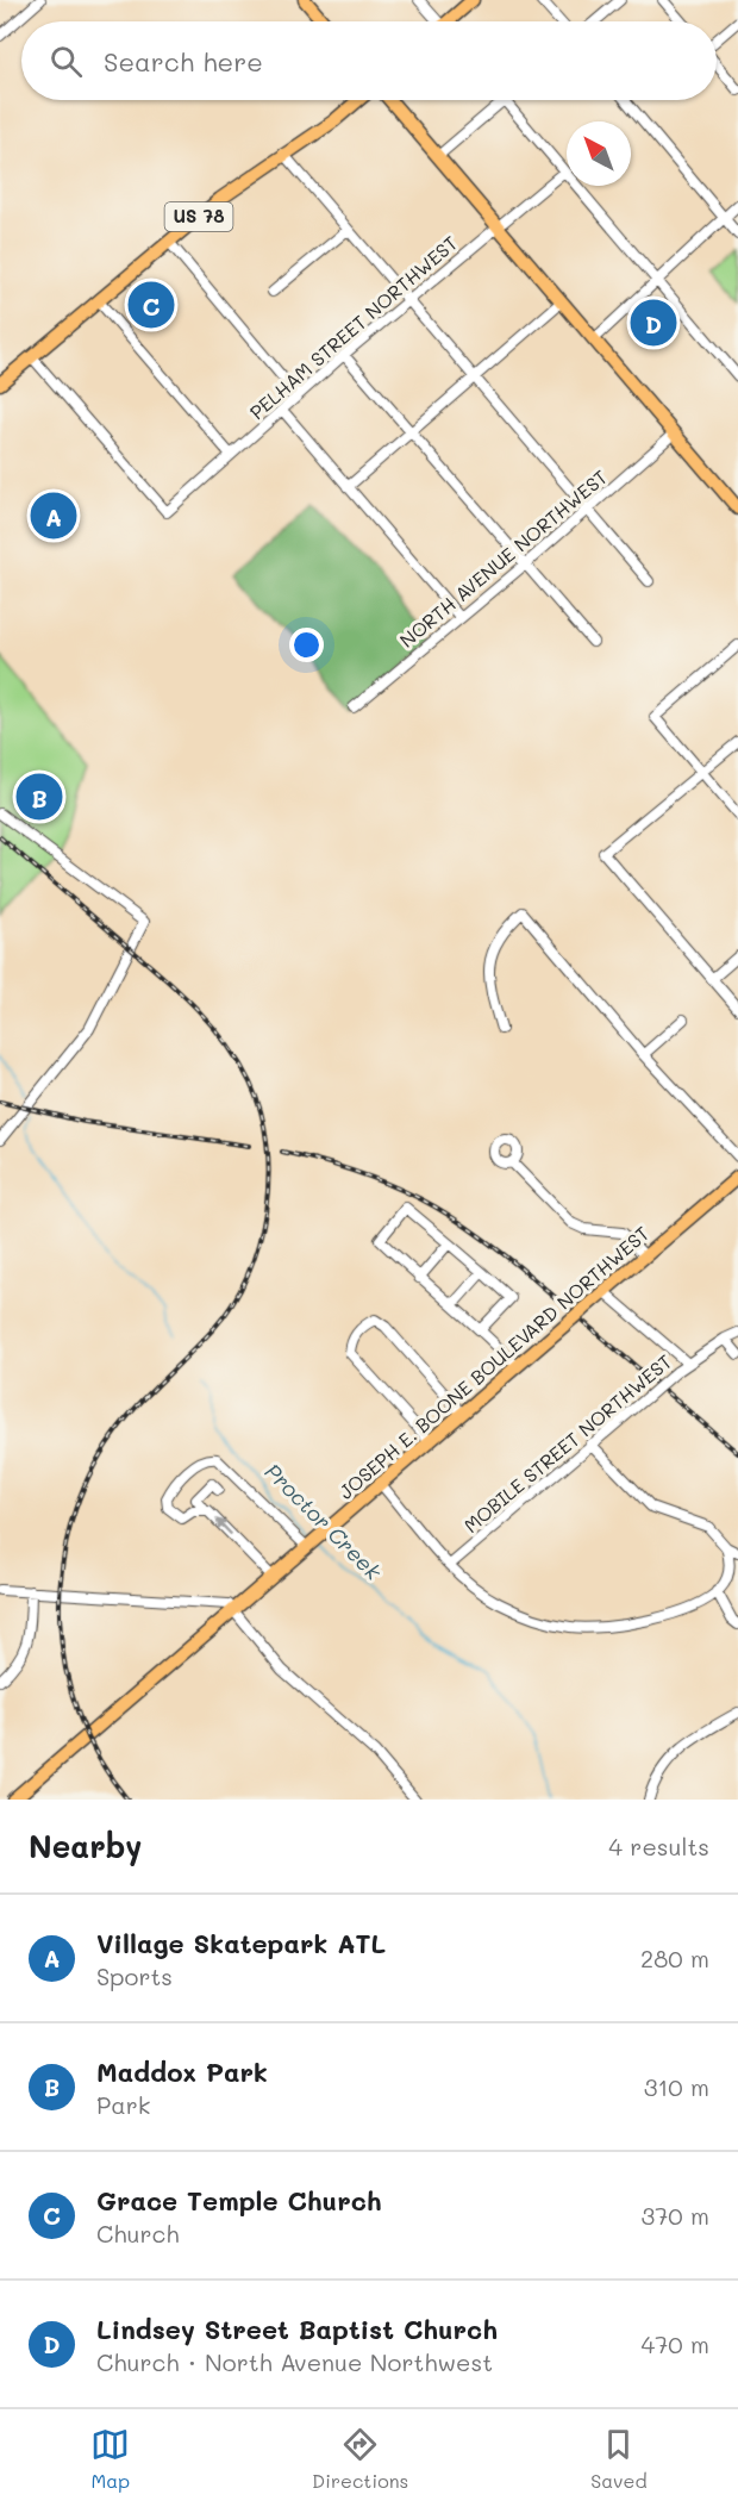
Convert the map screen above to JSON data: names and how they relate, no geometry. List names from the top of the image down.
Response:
{
  "streets": {
    "main road": ["US 78", "JOSEPH E. BOONE BOULEVARD NORTHWEST"],
    "street": ["PELHAM STREET NORTHWEST", "NORTH AVENUE NORTHWEST", "MOBILE STREET NORTHWEST"]
  },
  "crossings": [
    ["US 78", "PELHAM STREET NORTHWEST"]
  ],
  "water": ["Proctor Creek"],
  "north": "top left",
  "page": {
    "search": "Search here",
    "pins": [
      "C",
      "D",
      "A",
      "B"
    ],
    "heading": ["Nearby", "4 results"],
    "list": [
      {
        "mark": "A",
        "name": "Village Skatepark ATL",
        "note": "Sports",
        "value": "280 m"
      },
      {
        "mark": "B",
        "name": "Maddox Park",
        "note": "Park",
        "value": "310 m"
      },
      {
        "mark": "C",
        "name": "Grace Temple Church",
        "note": "Church",
        "value": "370 m"
      },
      {
        "mark": "D",
        "name": "Lindsey Street Baptist Church",
        "note": "Church · North Avenue Northwest",
        "value": "470 m"
      }
    ],
    "nav": ["Map", "Directions", "Saved"]
  }
}
